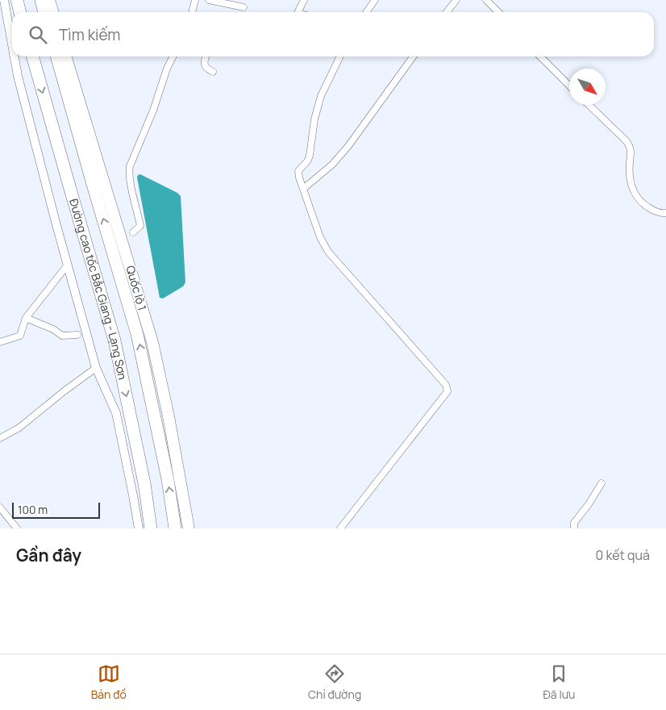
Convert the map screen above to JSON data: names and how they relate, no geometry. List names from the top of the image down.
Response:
{
  "streets": {
    "highway": ["Quốc lộ 1", "Đường cao tốc Bắc Giang - Lạng Sơn"]
  },
  "scale_bar": "100 m",
  "north": "bottom right",
  "page": {
    "search": "Tìm kiếm",
    "scale": "100 m",
    "heading": ["Gần đây", "0 kết quả"],
    "nav": ["Bản đồ", "Chỉ đường", "Đã lưu"]
  }
}
